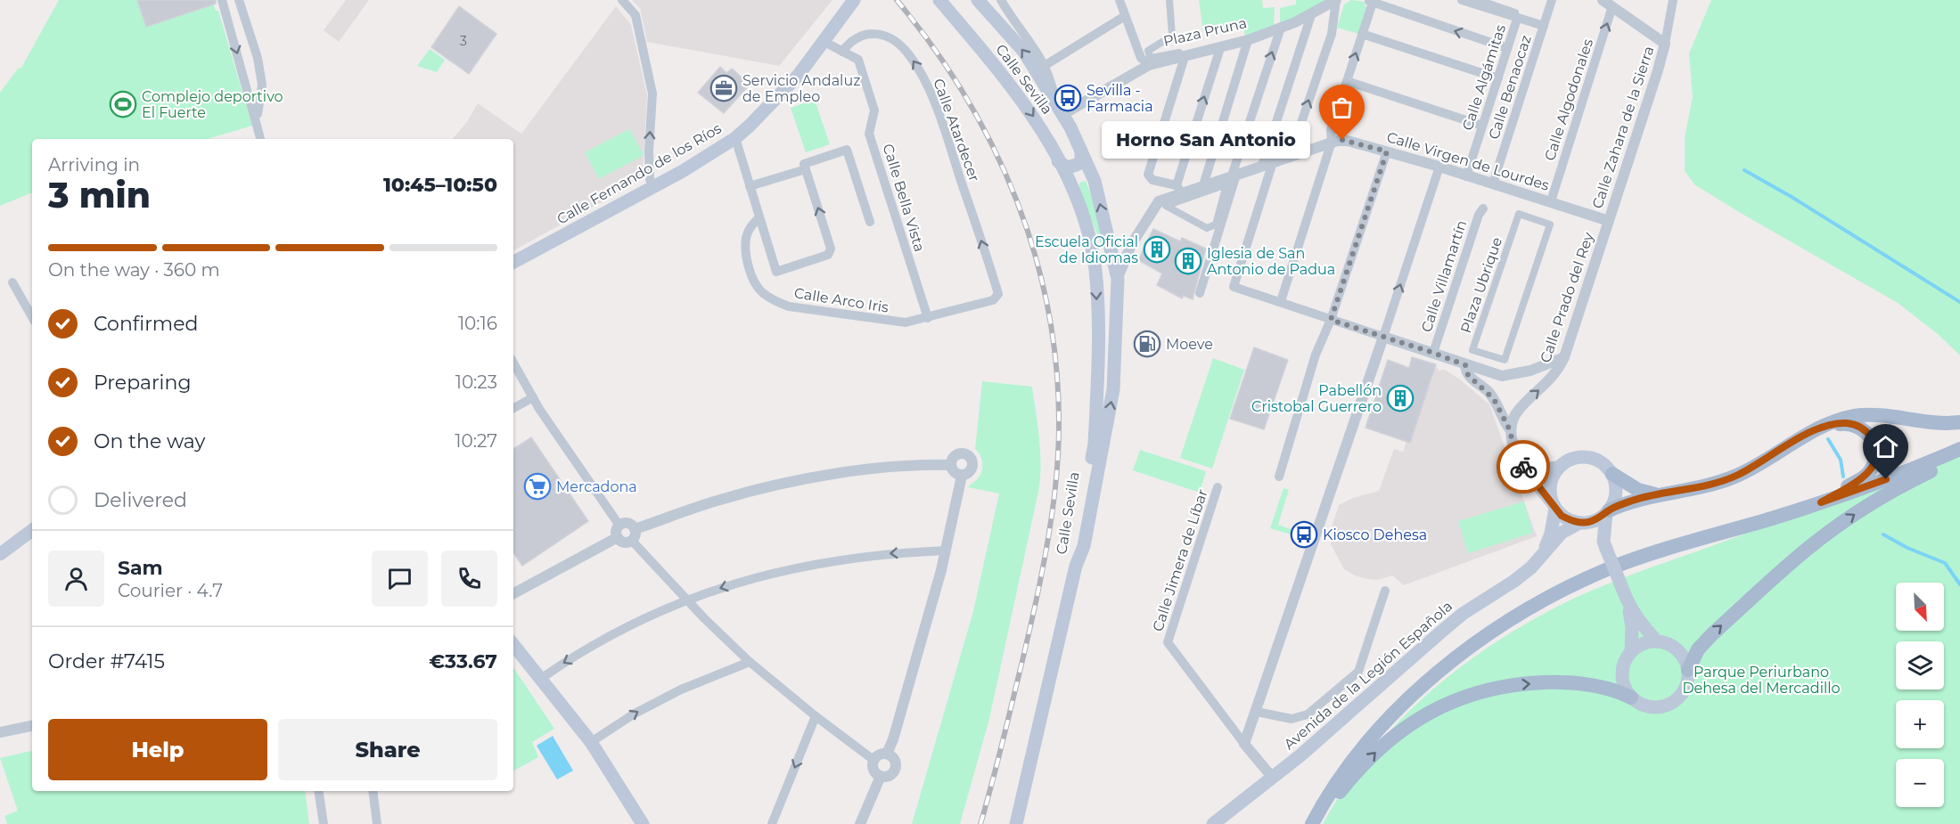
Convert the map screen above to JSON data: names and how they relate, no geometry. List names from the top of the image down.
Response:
{
  "streets": {
    "main road": ["Calle Sevilla", "Calle Fernando de los Ríos", "Avenida de la Legión Española"],
    "street": [
      "Plaza Pruna",
      "Calle Algámitas",
      "Calle Benaocaz",
      "Calle Algodonales",
      "Calle Zahara de la Sierra",
      "Calle Atardecer",
      "Calle Virgen de Lourdes",
      "Calle Bella Vista",
      "Calle Villamartín",
      "Plaza Ubrique",
      "Calle Prado del Rey",
      "Calle Arco Iris",
      "Calle Jimera de Líbar"
    ]
  },
  "crossings": [
    ["Calle Algámitas", "Calle Virgen de Lourdes"],
    ["Calle Sevilla", "Calle Virgen de Lourdes"],
    ["Calle Benaocaz", "Calle Virgen de Lourdes"],
    ["Calle Algodonales", "Calle Virgen de Lourdes"],
    ["Calle Zahara de la Sierra", "Calle Virgen de Lourdes"],
    ["Calle Zahara de la Sierra", "Calle Prado del Rey"],
    ["Calle Atardecer", "Calle Bella Vista"],
    ["Calle Atardecer", "Calle Arco Iris"],
    ["Calle Virgen de Lourdes", "Calle Prado del Rey"],
    ["Calle Fernando de los Ríos", "Calle Bella Vista"],
    ["Calle Bella Vista", "Calle Arco Iris"]
  ],
  "one_way": ["Calle Algodonales", "Calle Atardecer", "Calle Prado del Rey"],
  "parks": ["Parque Periurbano Dehesa del Mercadillo"],
  "places": {
    "office": ["Servicio Andaluz de Empleo"],
    "bus stop": ["Sevilla - Farmacia", "Kiosco Dehesa"],
    "sports": ["Complejo deportivo El Fuerte"],
    "other": ["Horno San Antonio"],
    "building": ["Escuela Oficial de Idiomas", "Iglesia de San Antonio de Padua", "Pabellón Cristobal Guerrero"],
    "fuel station": ["Moeve"],
    "supermarket": ["Mercadona"]
  },
  "house_numbers": ["3"],
  "north": "bottom right",
  "page": {
    "bubble": "Horno San Antonio",
    "heading": ["3 min", "Arriving in", "10:45–10:50"],
    "panel": [
      "Sam",
      "Courier · 4.7",
      "Order #7415",
      "€33.67"
    ],
    "bar": "On the way · 360 m",
    "list": [
      ["Confirmed", "10:16"],
      ["Preparing", "10:23"],
      ["On the way", "10:27"],
      "Delivered"
    ],
    "map_buttons": ["+", "−"],
    "buttons": ["Help", "Share"]
  }
}
